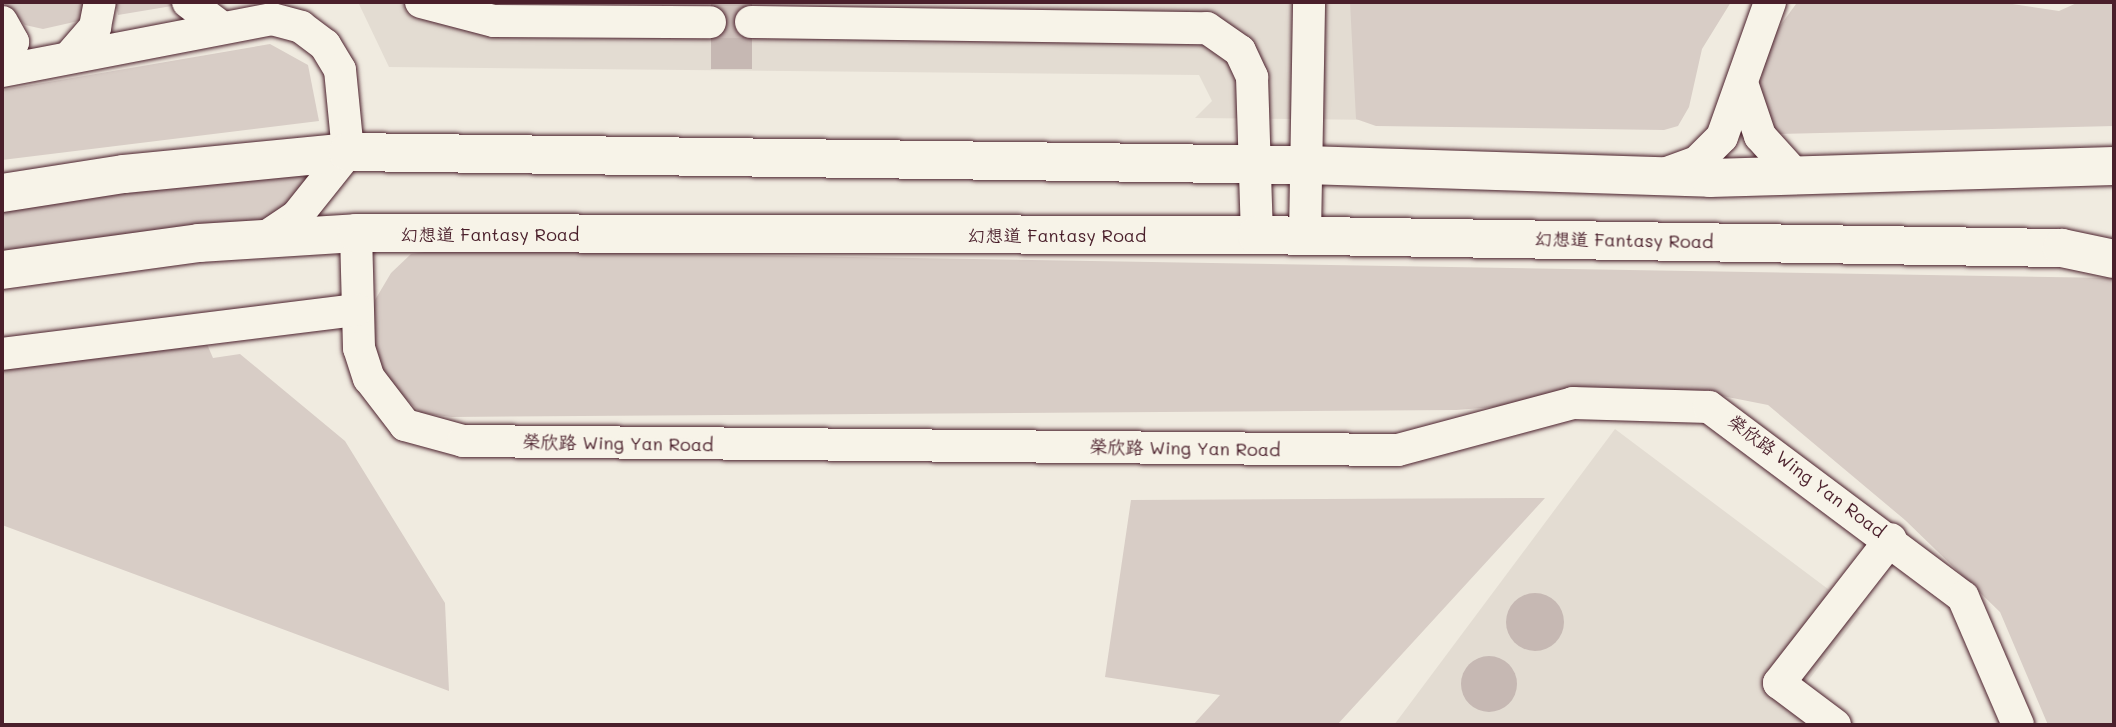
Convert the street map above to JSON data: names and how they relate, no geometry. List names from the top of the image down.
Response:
{
  "streets": {
    "main road": ["幻想道 Fantasy Road"],
    "street": ["榮欣路 Wing Yan Road"]
  },
  "crossings": [
    ["幻想道 Fantasy Road", "榮欣路 Wing Yan Road"]
  ]
}
